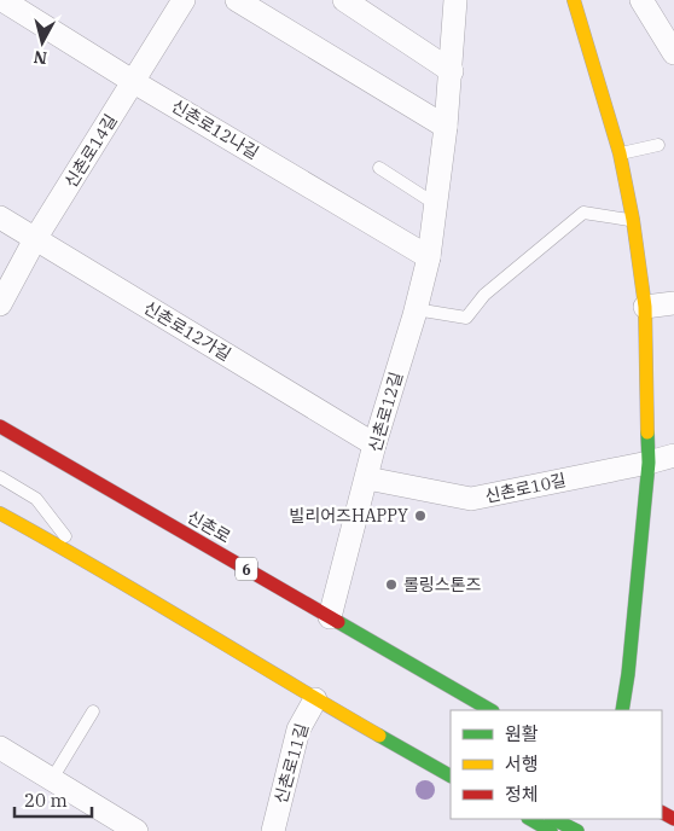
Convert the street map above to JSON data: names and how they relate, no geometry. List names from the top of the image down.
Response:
{
  "streets": {
    "main road": ["신촌로", "6"],
    "street": [
      "신촌로12나길",
      "신촌로14길",
      "신촌로12가길",
      "신촌로12길",
      "신촌로10길",
      "신촌로11길"
    ]
  },
  "crossings": [
    ["신촌로12나길", "신촌로14길"],
    ["신촌로12나길", "신촌로12길"],
    ["신촌로14길", "신촌로12가길"],
    ["신촌로12가길", "신촌로12길"],
    ["신촌로12길", "신촌로10길"],
    ["신촌로12길", "신촌로"]
  ],
  "places": ["빌리어즈HAPPY", "롤링스톤즈"],
  "legend": ["원활", "서행", "정체"],
  "scale_bar": "20 m",
  "north": "bottom"
}
